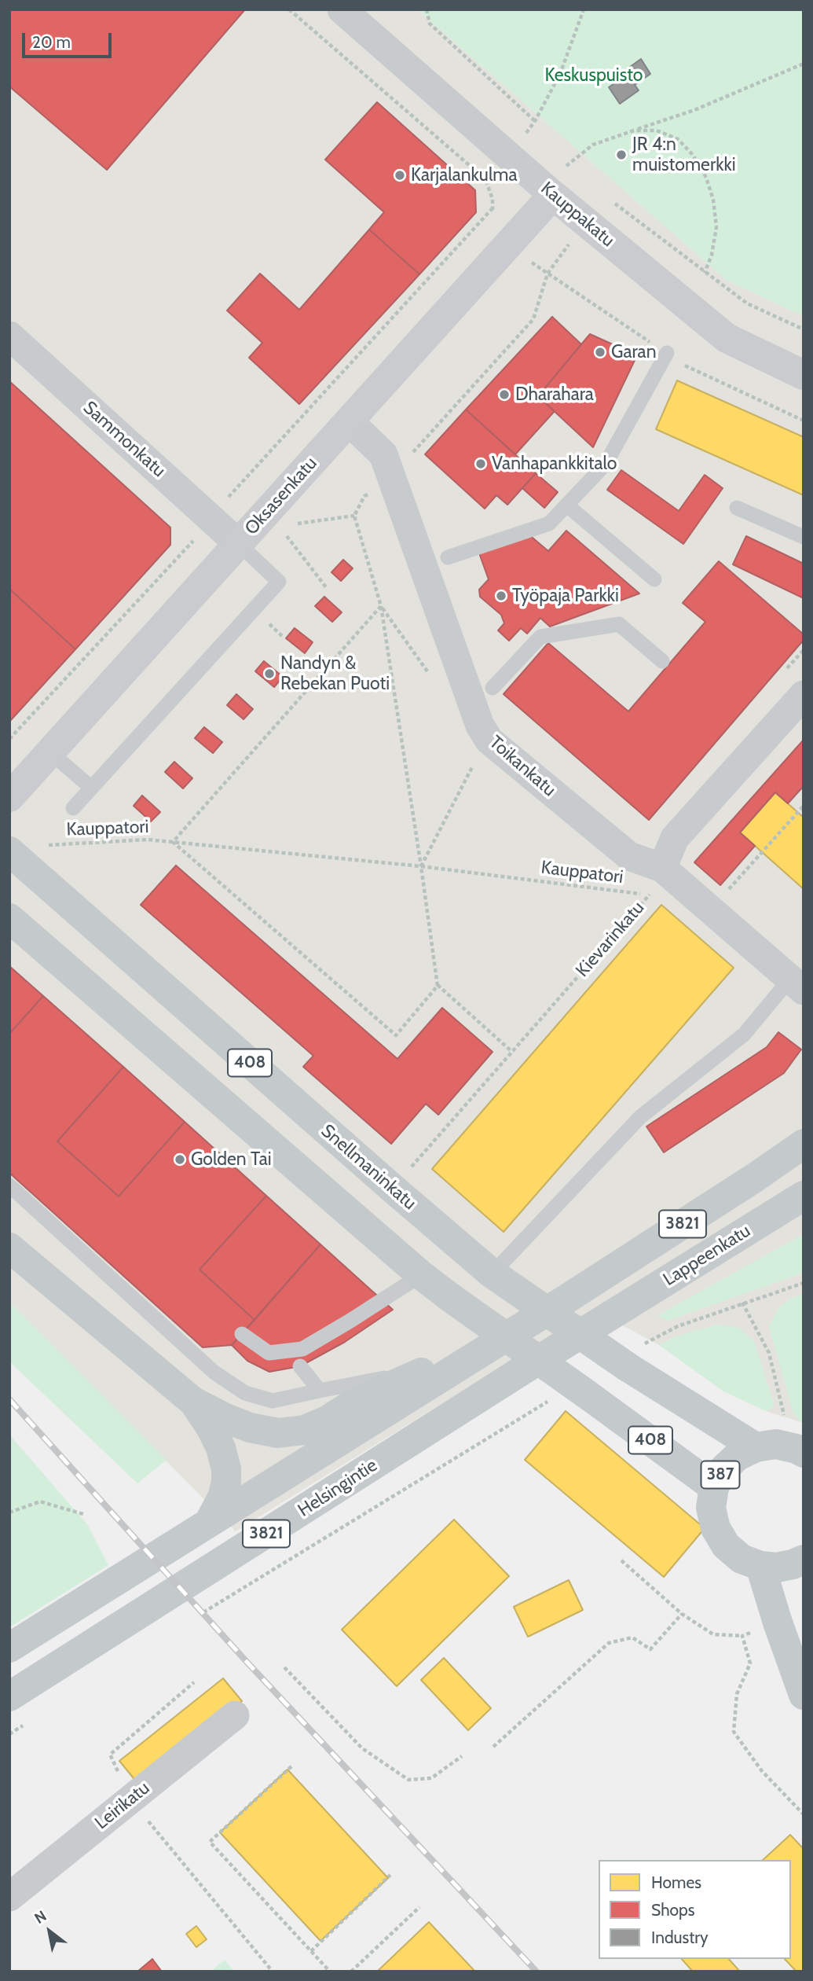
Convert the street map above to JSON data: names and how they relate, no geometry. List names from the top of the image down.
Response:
{
  "streets": {
    "main road": [
      "408",
      "Snellmaninkatu",
      "3821",
      "Lappeenkatu",
      "387",
      "Helsingintie"
    ],
    "street": [
      "Kauppakatu",
      "Sammonkatu",
      "Oksasenkatu",
      "Toikankatu",
      "Leirikatu"
    ],
    "path": ["Kauppatori", "Kievarinkatu"]
  },
  "crossings": [
    ["Kauppakatu", "Oksasenkatu"],
    ["Sammonkatu", "Oksasenkatu"],
    ["Oksasenkatu", "Toikankatu"],
    ["Toikankatu", "Kievarinkatu"],
    ["Kauppatori", "Kievarinkatu"],
    ["408", "387"],
    ["Snellmaninkatu", "387"],
    ["Lappeenkatu", "Helsingintie"]
  ],
  "parks": ["Keskuspuisto"],
  "places": [
    "JR 4:n muistomerkki",
    "Karjalankulma",
    "Garan",
    "Dharahara",
    "Vanhapankkitalo",
    "Työpaja Parkki",
    "Nandyn & Rebekan Puoti",
    "Golden Tai"
  ],
  "legend": ["Homes", "Shops", "Industry"],
  "scale_bar": "20 m",
  "north": "top left"
}
